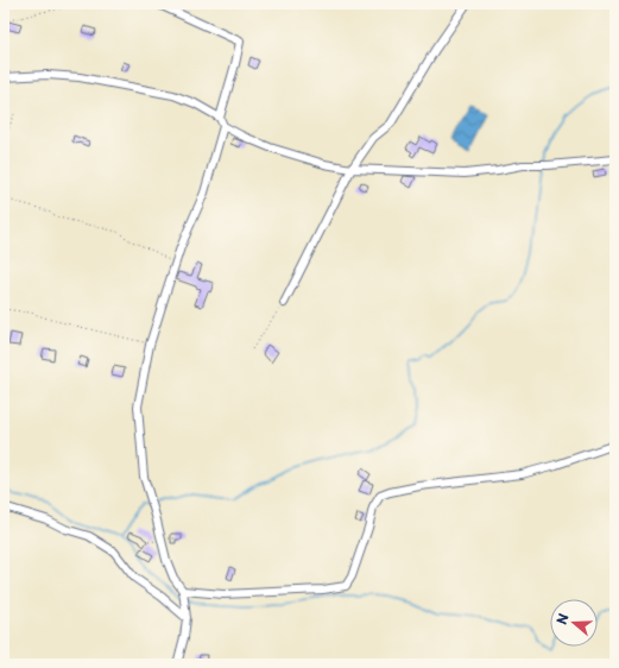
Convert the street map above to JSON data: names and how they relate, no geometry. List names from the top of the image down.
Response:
{
  "north": "left"
}
